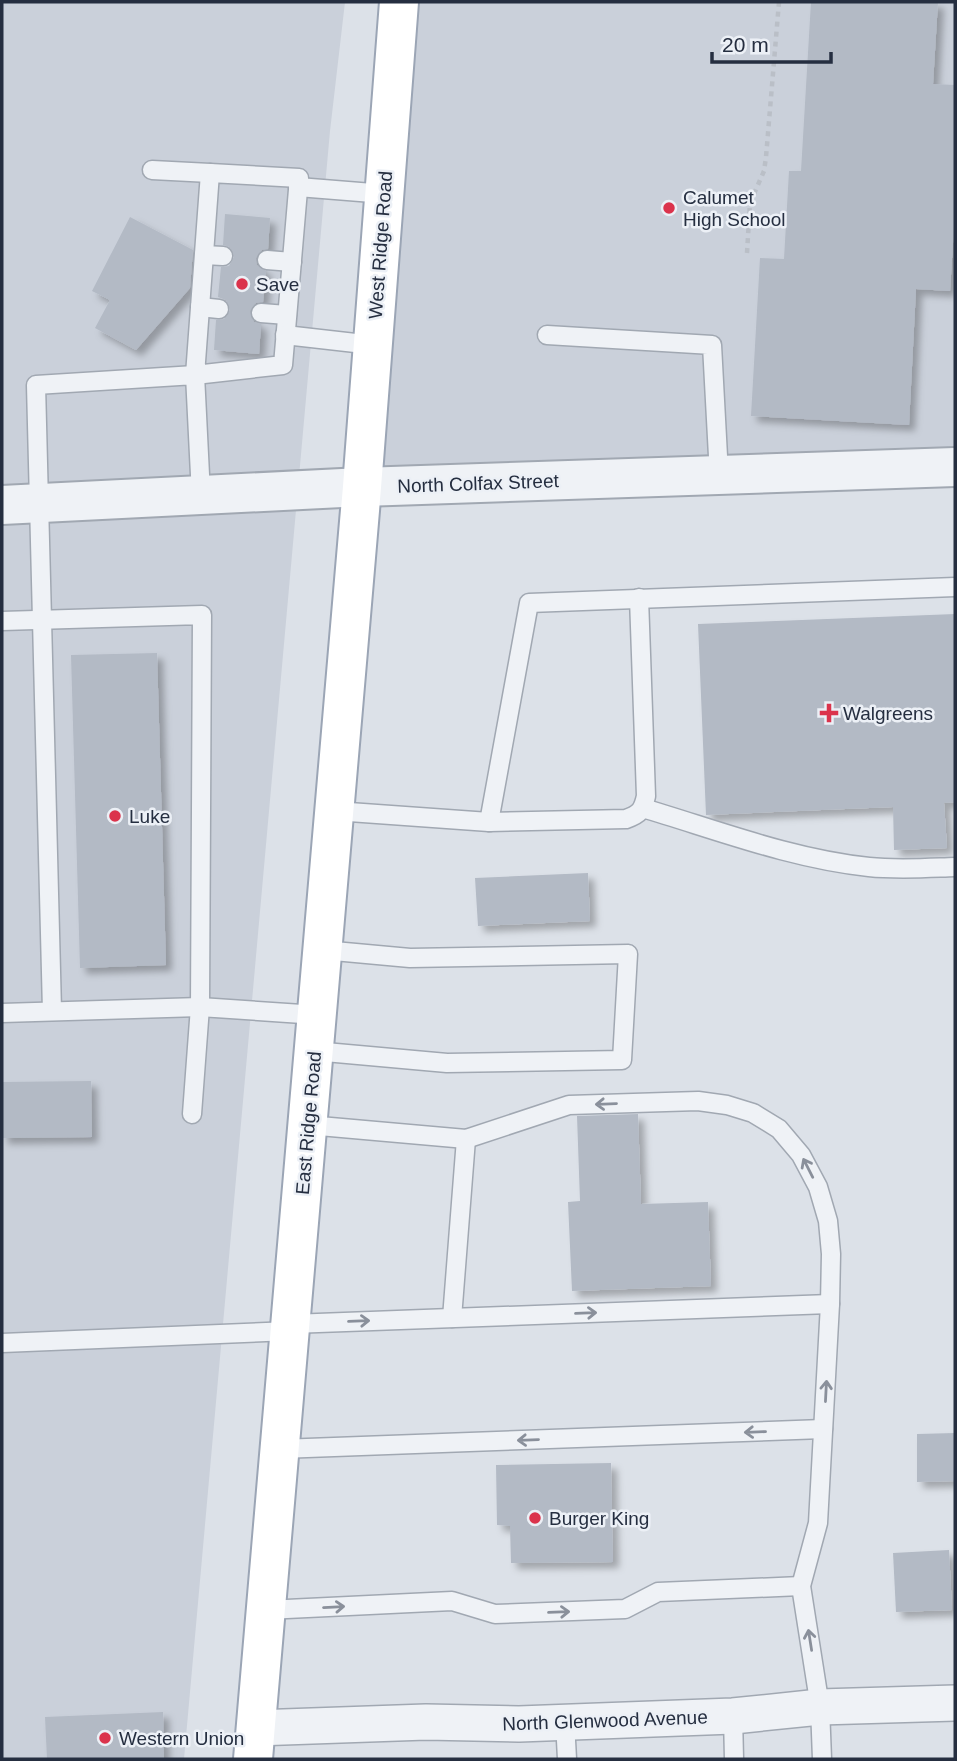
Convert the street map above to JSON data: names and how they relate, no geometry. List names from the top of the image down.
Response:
{
  "streets": {
    "main road": ["West Ridge Road", "East Ridge Road"],
    "street": ["North Colfax Street", "North Glenwood Avenue"]
  },
  "crossings": [
    ["West Ridge Road", "North Colfax Street"],
    ["West Ridge Road", "East Ridge Road"],
    ["North Colfax Street", "East Ridge Road"],
    ["East Ridge Road", "North Glenwood Avenue"]
  ],
  "places": {
    "other": [
      "Calumet High School",
      "Save",
      "Luke",
      "Burger King",
      "Western Union"
    ],
    "health": ["Walgreens"]
  },
  "scale_bar": "20 m"
}
